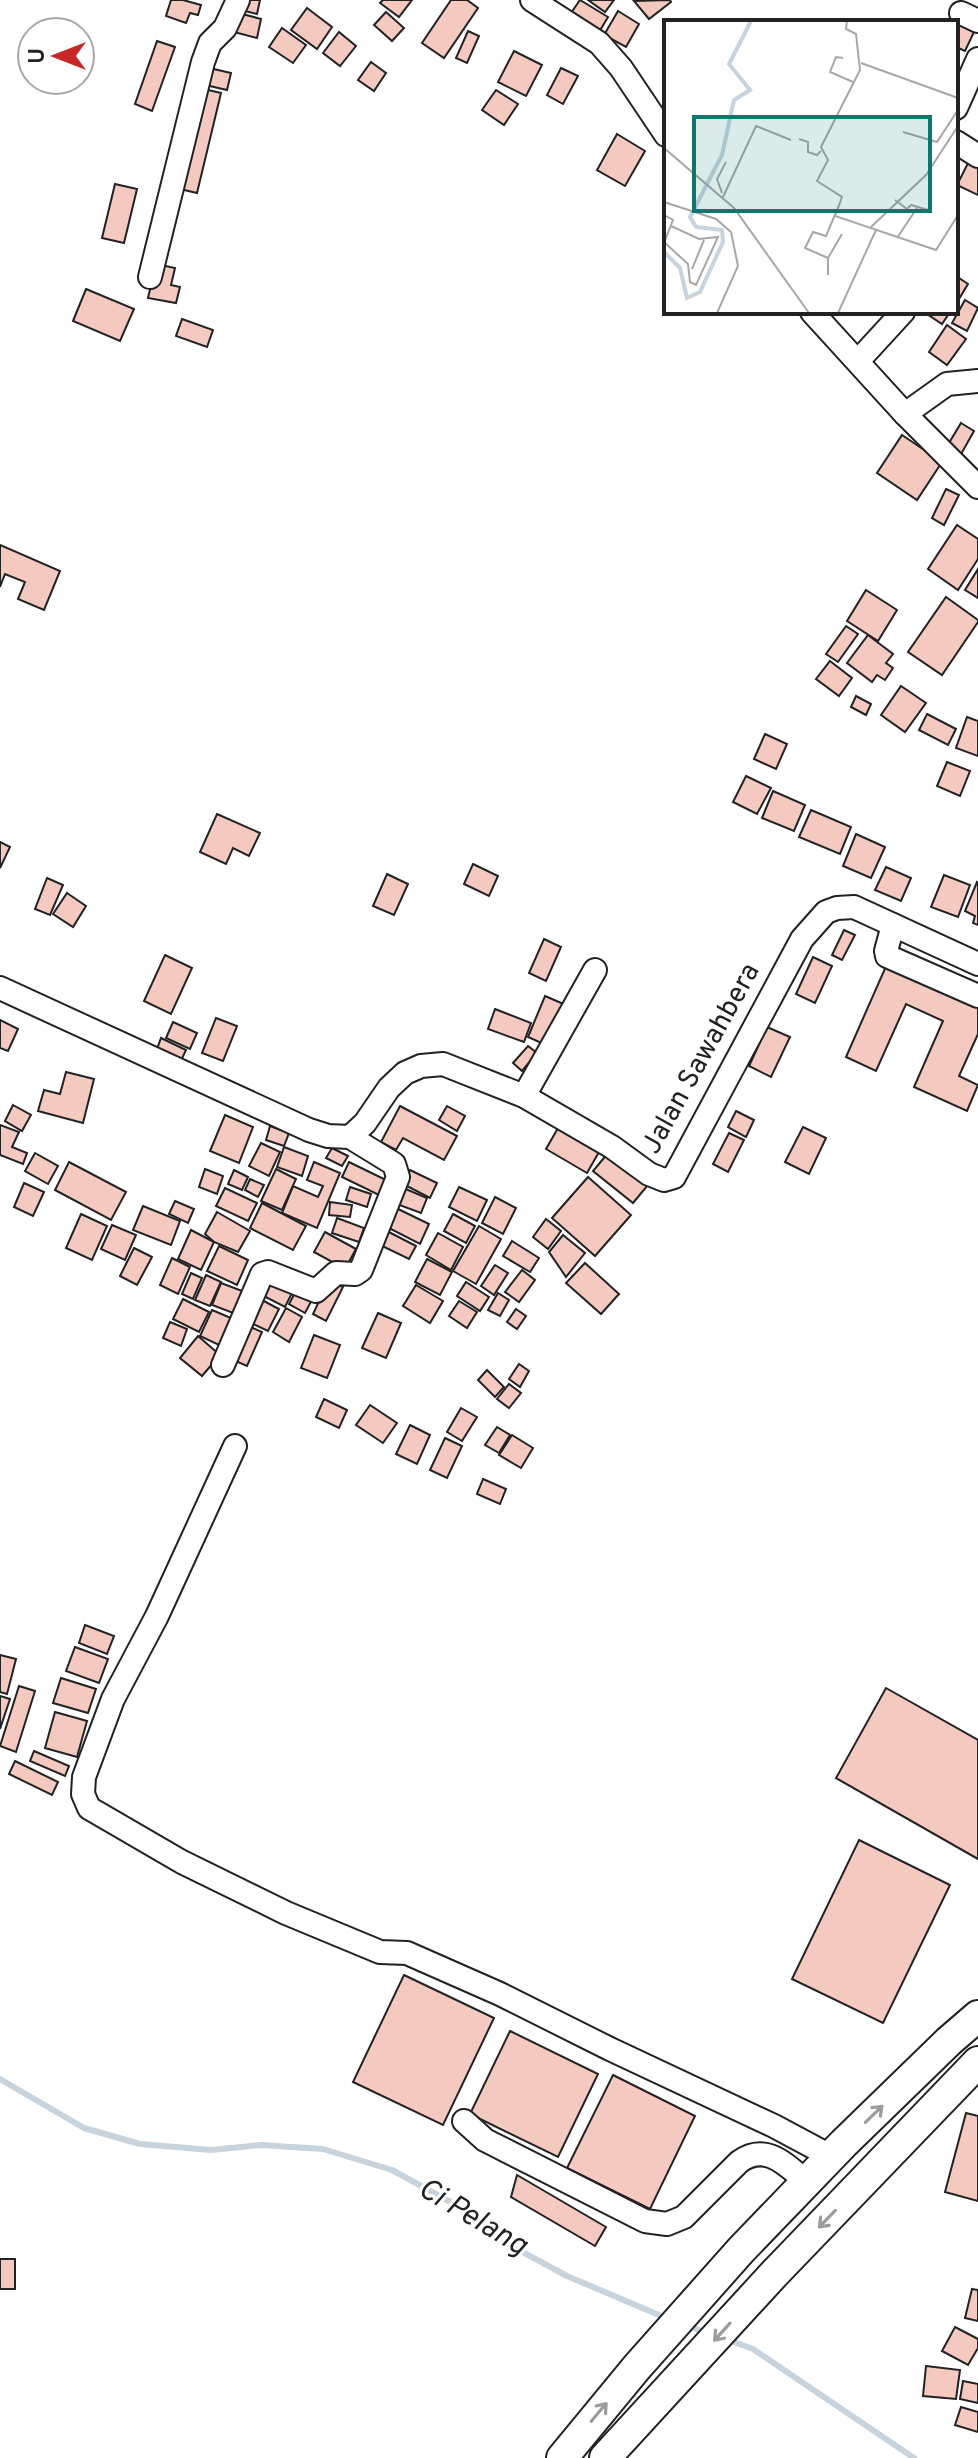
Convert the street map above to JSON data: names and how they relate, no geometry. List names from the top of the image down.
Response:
{
  "streets": {
    "street": ["Jalan Sawahbera"]
  },
  "water": ["Ci Pelang"],
  "north": "left"
}
